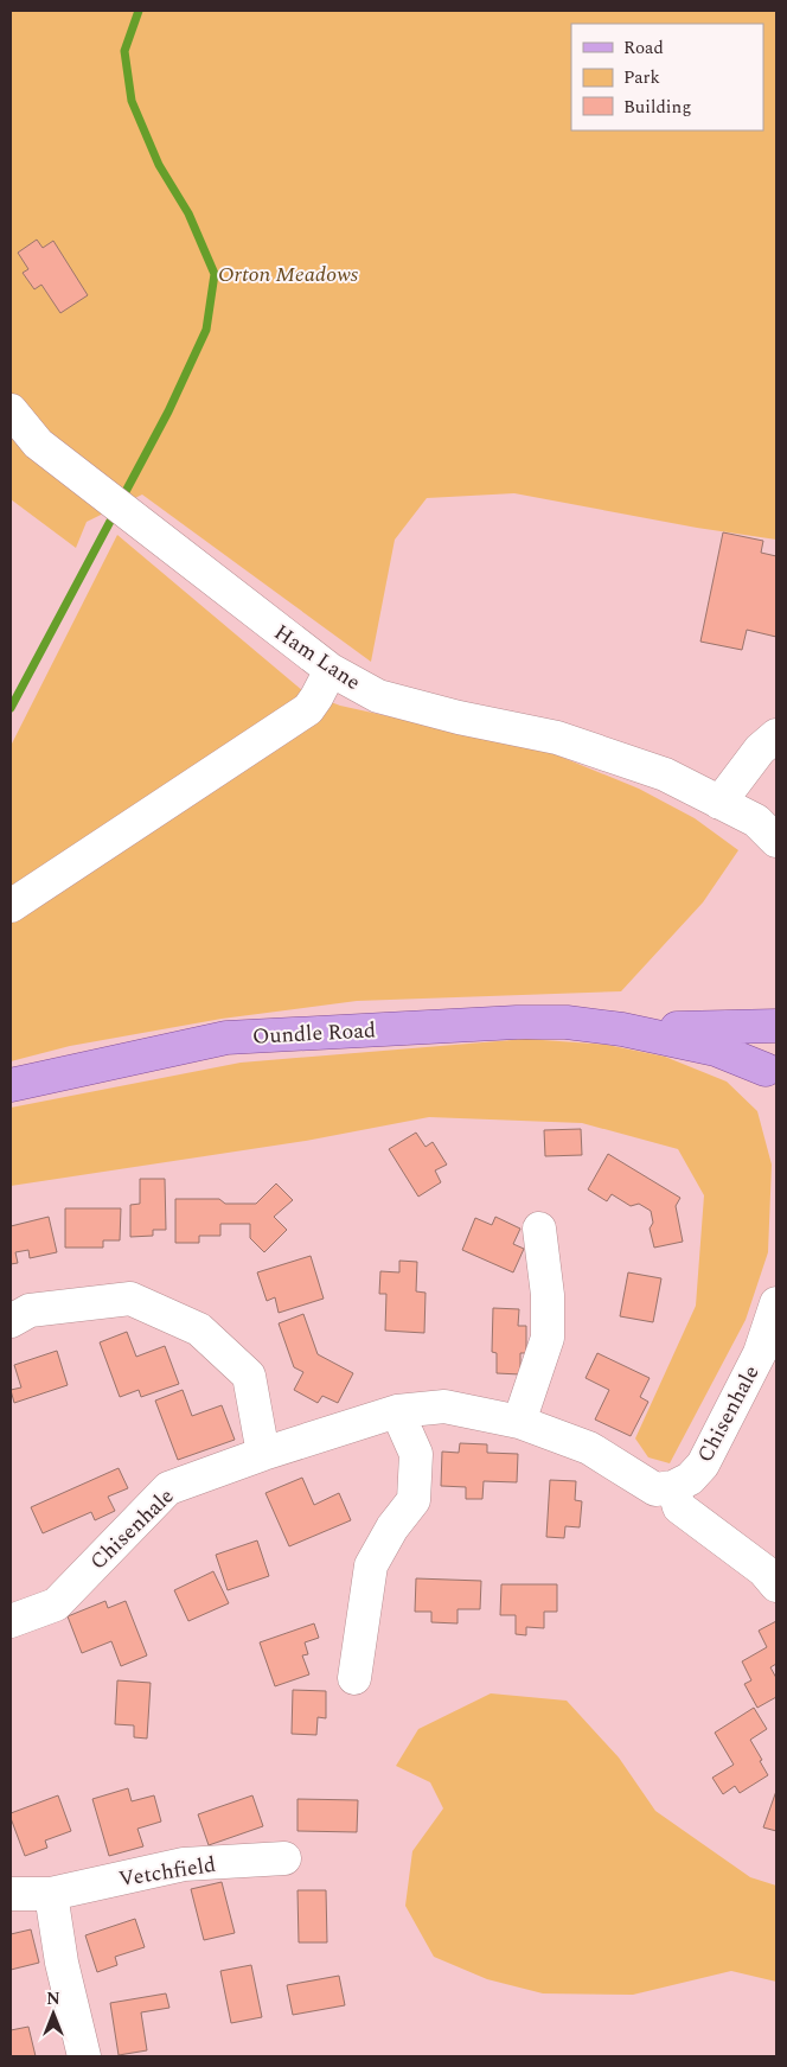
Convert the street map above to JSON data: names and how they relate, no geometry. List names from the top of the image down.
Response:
{
  "streets": {
    "main road": ["Oundle Road"],
    "street": ["Ham Lane", "Chisenhale", "Vetchfield"]
  },
  "parks": ["Orton Meadows"],
  "legend": ["Road", "Park", "Building"],
  "north": "top"
}
